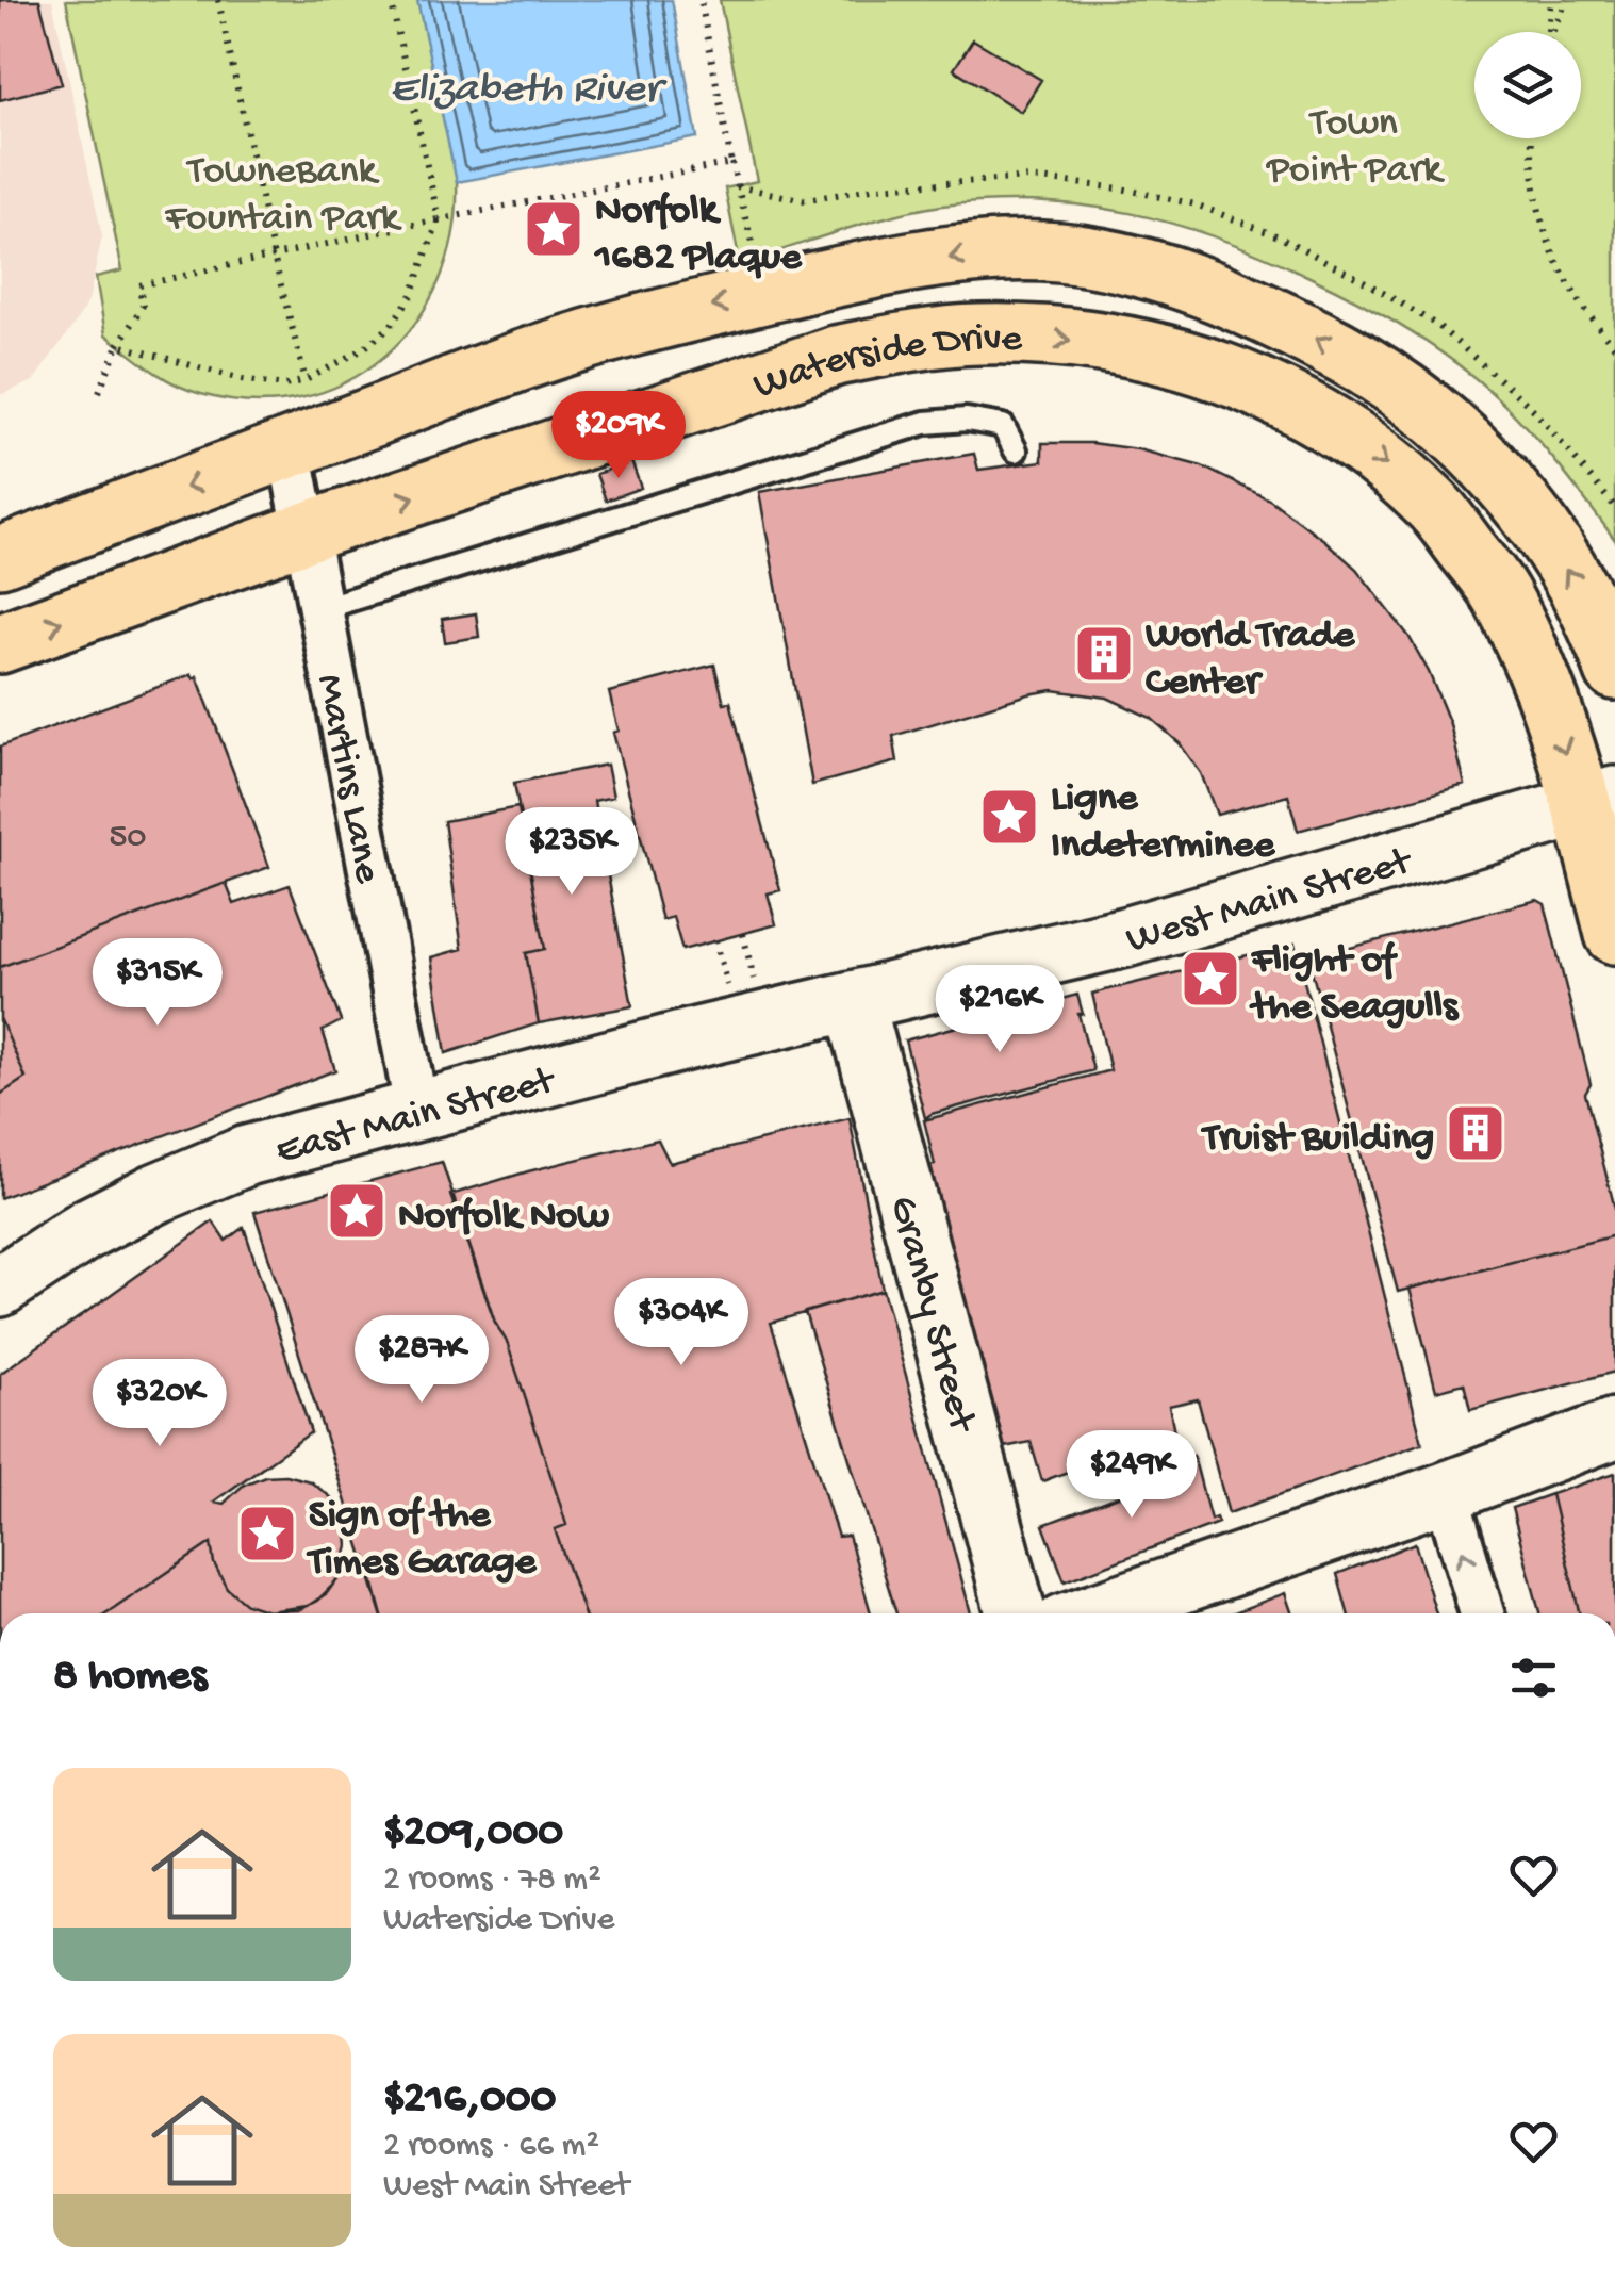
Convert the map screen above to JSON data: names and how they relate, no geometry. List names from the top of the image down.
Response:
{
  "streets": {
    "main road": ["Waterside Drive"],
    "street": [
      "Martins Lane",
      "West Main Street",
      "East Main Street",
      "Granby Street"
    ]
  },
  "crossings": [
    ["Waterside Drive", "Martins Lane"],
    ["Waterside Drive", "West Main Street"],
    ["Martins Lane", "East Main Street"],
    ["West Main Street", "East Main Street"],
    ["West Main Street", "Granby Street"],
    ["East Main Street", "Granby Street"]
  ],
  "one_way": ["Waterside Drive"],
  "water": ["Elizabeth River"],
  "parks": ["Town Point Park", "TowneBank Fountain Park"],
  "places": {
    "place": [
      "Norfolk 1682 Plaque",
      "Ligne Indeterminee",
      "Flight of the Seagulls",
      "Norfolk Now",
      "Sign of the Times Garage"
    ],
    "building": ["World Trade Center", "Truist Building"]
  },
  "house_numbers": ["50"],
  "page": {
    "price": [
      "$209K",
      "$235K",
      "$315K",
      "$216K",
      "$304K",
      "$287K",
      "$320K",
      "$249K"
    ],
    "heading": "8 homes",
    "list": [
      {
        "name": "$209,000",
        "note": "2 rooms · 78 m² · Waterside Drive"
      },
      {
        "name": "$216,000",
        "note": "2 rooms · 66 m² · West Main Street"
      }
    ]
  }
}
